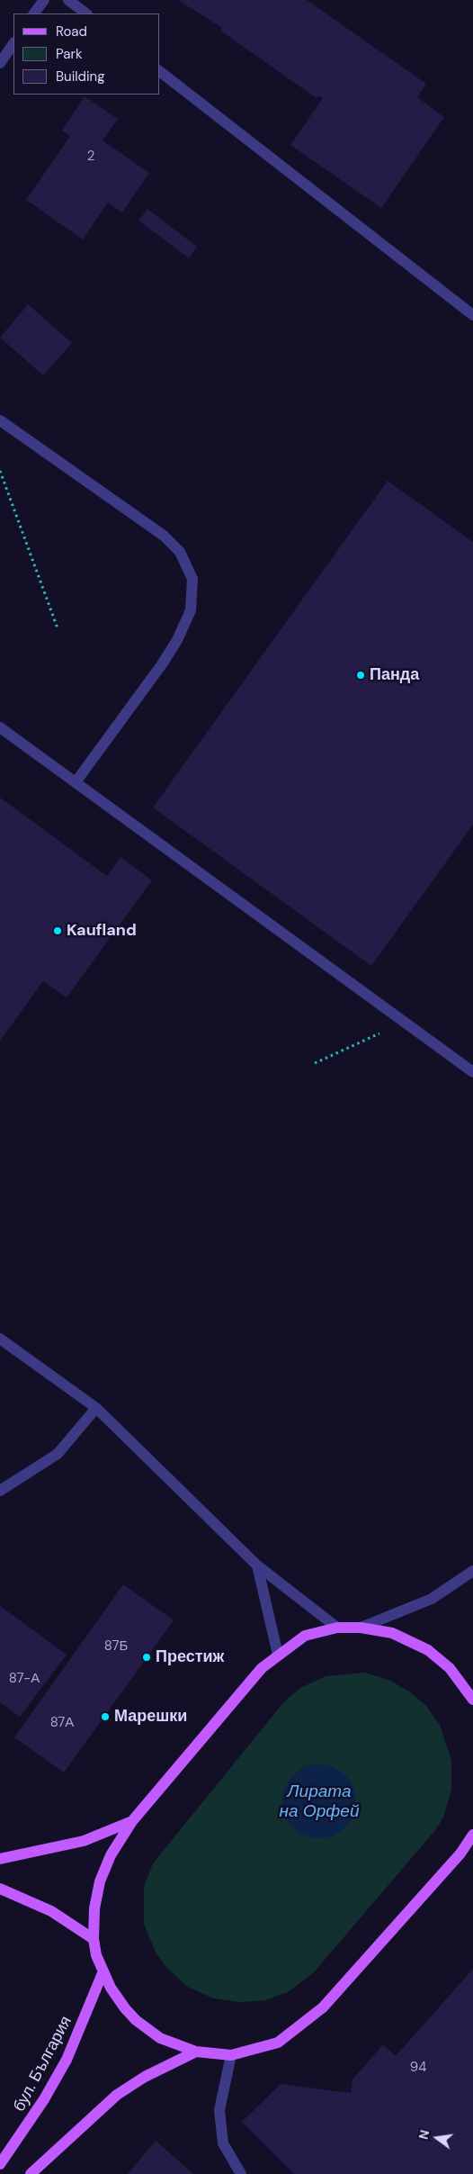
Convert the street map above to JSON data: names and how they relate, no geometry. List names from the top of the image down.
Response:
{
  "streets": {
    "main road": ["бул. България"]
  },
  "water": ["Лирата на Орфей"],
  "places": [
    "Панда",
    "Kaufland",
    "Престиж",
    "Марешки"
  ],
  "house_numbers": [
    "2",
    "87Б",
    "87-А",
    "87А",
    "94"
  ],
  "legend": ["Road", "Park", "Building"],
  "north": "left"
}
